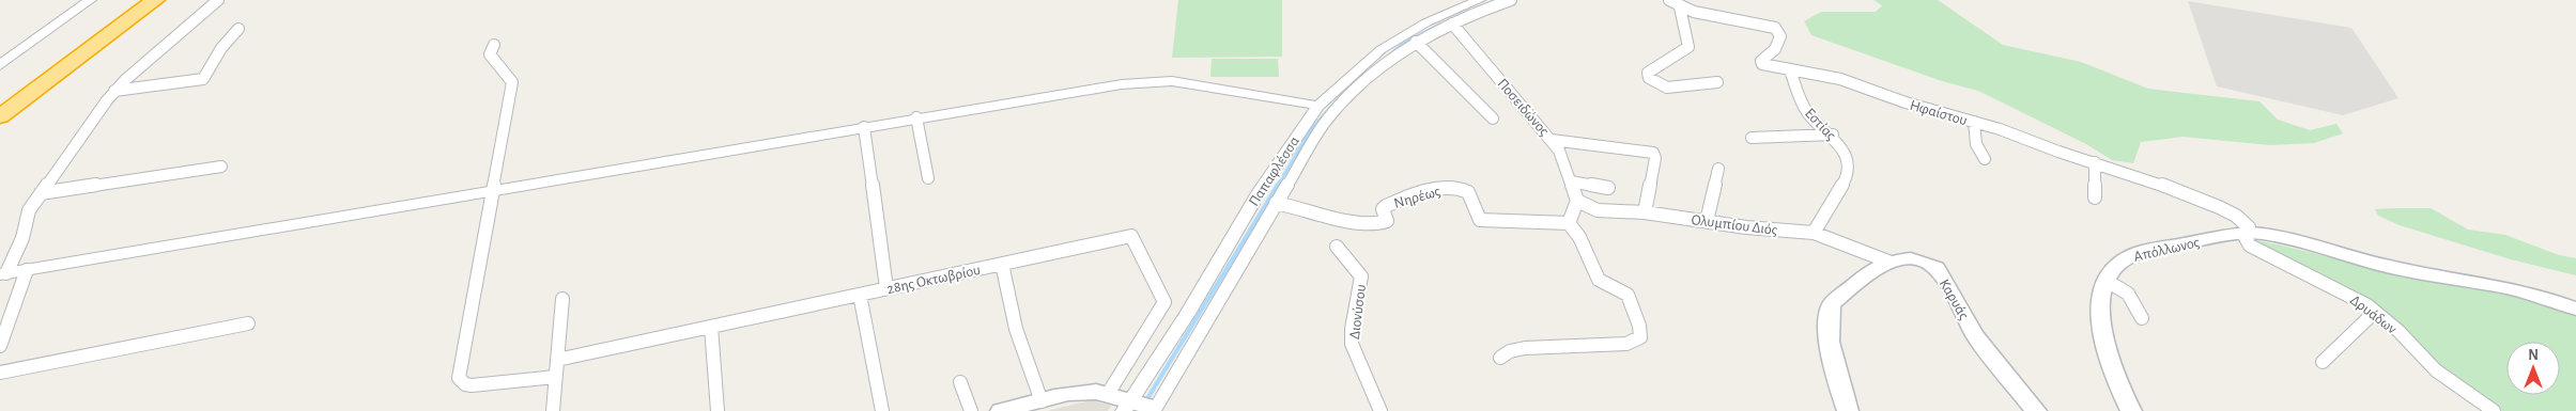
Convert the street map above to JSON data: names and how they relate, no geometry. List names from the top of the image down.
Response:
{
  "streets": {
    "main road": ["Απόλλωνος", "Καρυάς"],
    "street": [
      "Ποσειδώνος",
      "Ηφαίστου",
      "Εστίας",
      "Παπαφλέσσα",
      "Νηρέως",
      "Ολυμπίου Διός",
      "28ης Οκτωβρίου",
      "Διονύσου",
      "Δρυάδων"
    ]
  },
  "crossings": [
    ["Ποσειδώνος", "Ολυμπίου Διός"],
    ["Ηφαίστου", "Εστίας"],
    ["Ηφαίστου", "Απόλλωνος"],
    ["Ηφαίστου", "Δρυάδων"],
    ["Εστίας", "Ολυμπίου Διός"],
    ["Ολυμπίου Διός", "Καρυάς"],
    ["Απόλλωνος", "Δρυάδων"]
  ],
  "north": "top"
}
